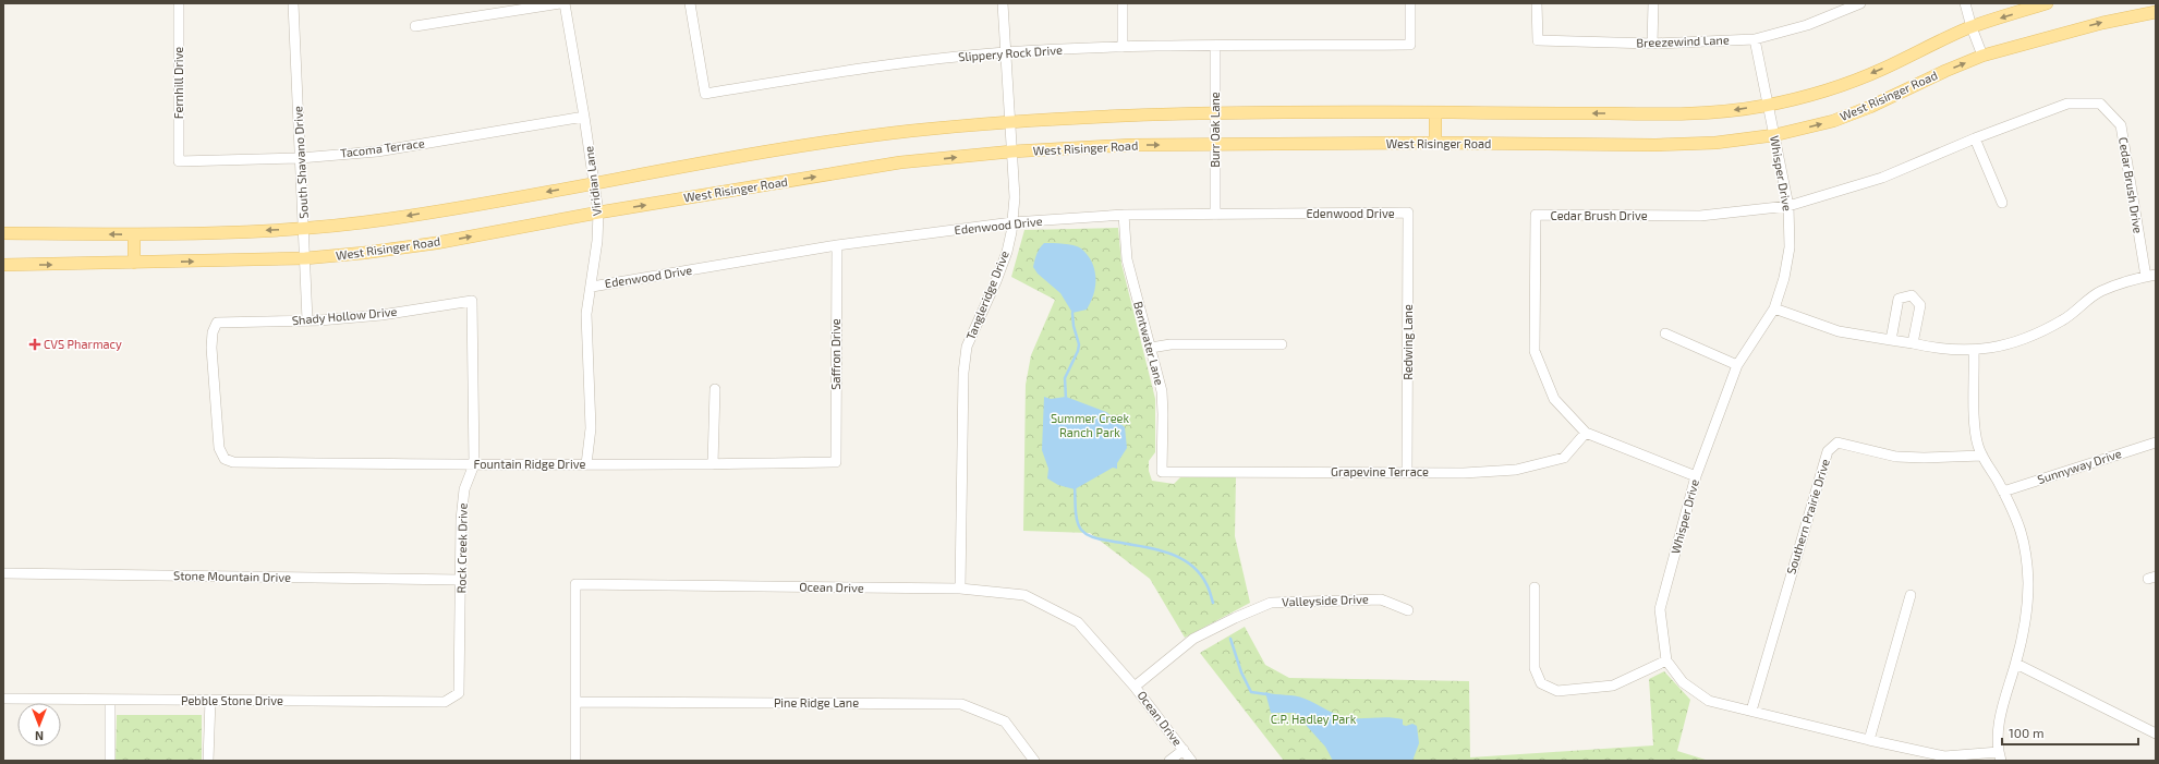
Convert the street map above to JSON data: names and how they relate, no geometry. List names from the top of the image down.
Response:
{
  "streets": {
    "main road": ["West Risinger Road"],
    "street": [
      "Breezewind Lane",
      "Slippery Rock Drive",
      "Fernhill Drive",
      "Burr Oak Lane",
      "Tacoma Terrace",
      "South Shavano Drive",
      "Whisper Drive",
      "Viridian Lane",
      "Cedar Brush Drive",
      "Edenwood Drive",
      "Tangleridge Drive",
      "Shady Hollow Drive",
      "Redwing Lane",
      "Bentwater Lane",
      "Saffron Drive",
      "Fountain Ridge Drive",
      "Sunnyway Drive",
      "Grapevine Terrace",
      "Southern Prairie Drive",
      "Rock Creek Drive",
      "Stone Mountain Drive",
      "Ocean Drive",
      "Valleyside Drive",
      "Pebble Stone Drive",
      "Pine Ridge Lane"
    ]
  },
  "crossings": [
    ["Breezewind Lane", "Whisper Drive"],
    ["Slippery Rock Drive", "Burr Oak Lane"],
    ["Slippery Rock Drive", "Tangleridge Drive"],
    ["Fernhill Drive", "Tacoma Terrace"],
    ["West Risinger Road", "Burr Oak Lane"],
    ["West Risinger Road", "South Shavano Drive"],
    ["West Risinger Road", "Whisper Drive"],
    ["West Risinger Road", "Viridian Lane"],
    ["West Risinger Road", "Tangleridge Drive"],
    ["Burr Oak Lane", "Edenwood Drive"],
    ["Tacoma Terrace", "South Shavano Drive"],
    ["Tacoma Terrace", "Viridian Lane"],
    ["South Shavano Drive", "Shady Hollow Drive"],
    ["Whisper Drive", "Cedar Brush Drive"],
    ["Whisper Drive", "Southern Prairie Drive"],
    ["Viridian Lane", "Edenwood Drive"],
    ["Viridian Lane", "Fountain Ridge Drive"],
    ["Cedar Brush Drive", "Grapevine Terrace"],
    ["Edenwood Drive", "Tangleridge Drive"],
    ["Edenwood Drive", "Redwing Lane"],
    ["Edenwood Drive", "Bentwater Lane"],
    ["Edenwood Drive", "Saffron Drive"],
    ["Tangleridge Drive", "Ocean Drive"],
    ["Shady Hollow Drive", "Fountain Ridge Drive"],
    ["Shady Hollow Drive", "Rock Creek Drive"],
    ["Redwing Lane", "Grapevine Terrace"],
    ["Bentwater Lane", "Grapevine Terrace"],
    ["Saffron Drive", "Fountain Ridge Drive"],
    ["Fountain Ridge Drive", "Rock Creek Drive"],
    ["Rock Creek Drive", "Stone Mountain Drive"],
    ["Rock Creek Drive", "Pebble Stone Drive"],
    ["Ocean Drive", "Valleyside Drive"],
    ["Ocean Drive", "Pine Ridge Lane"]
  ],
  "parks": ["Summer Creek Ranch Park", "C.P. Hadley Park"],
  "places": {
    "health": ["CVS Pharmacy"]
  },
  "scale_bar": "100 m",
  "north": "bottom"
}
